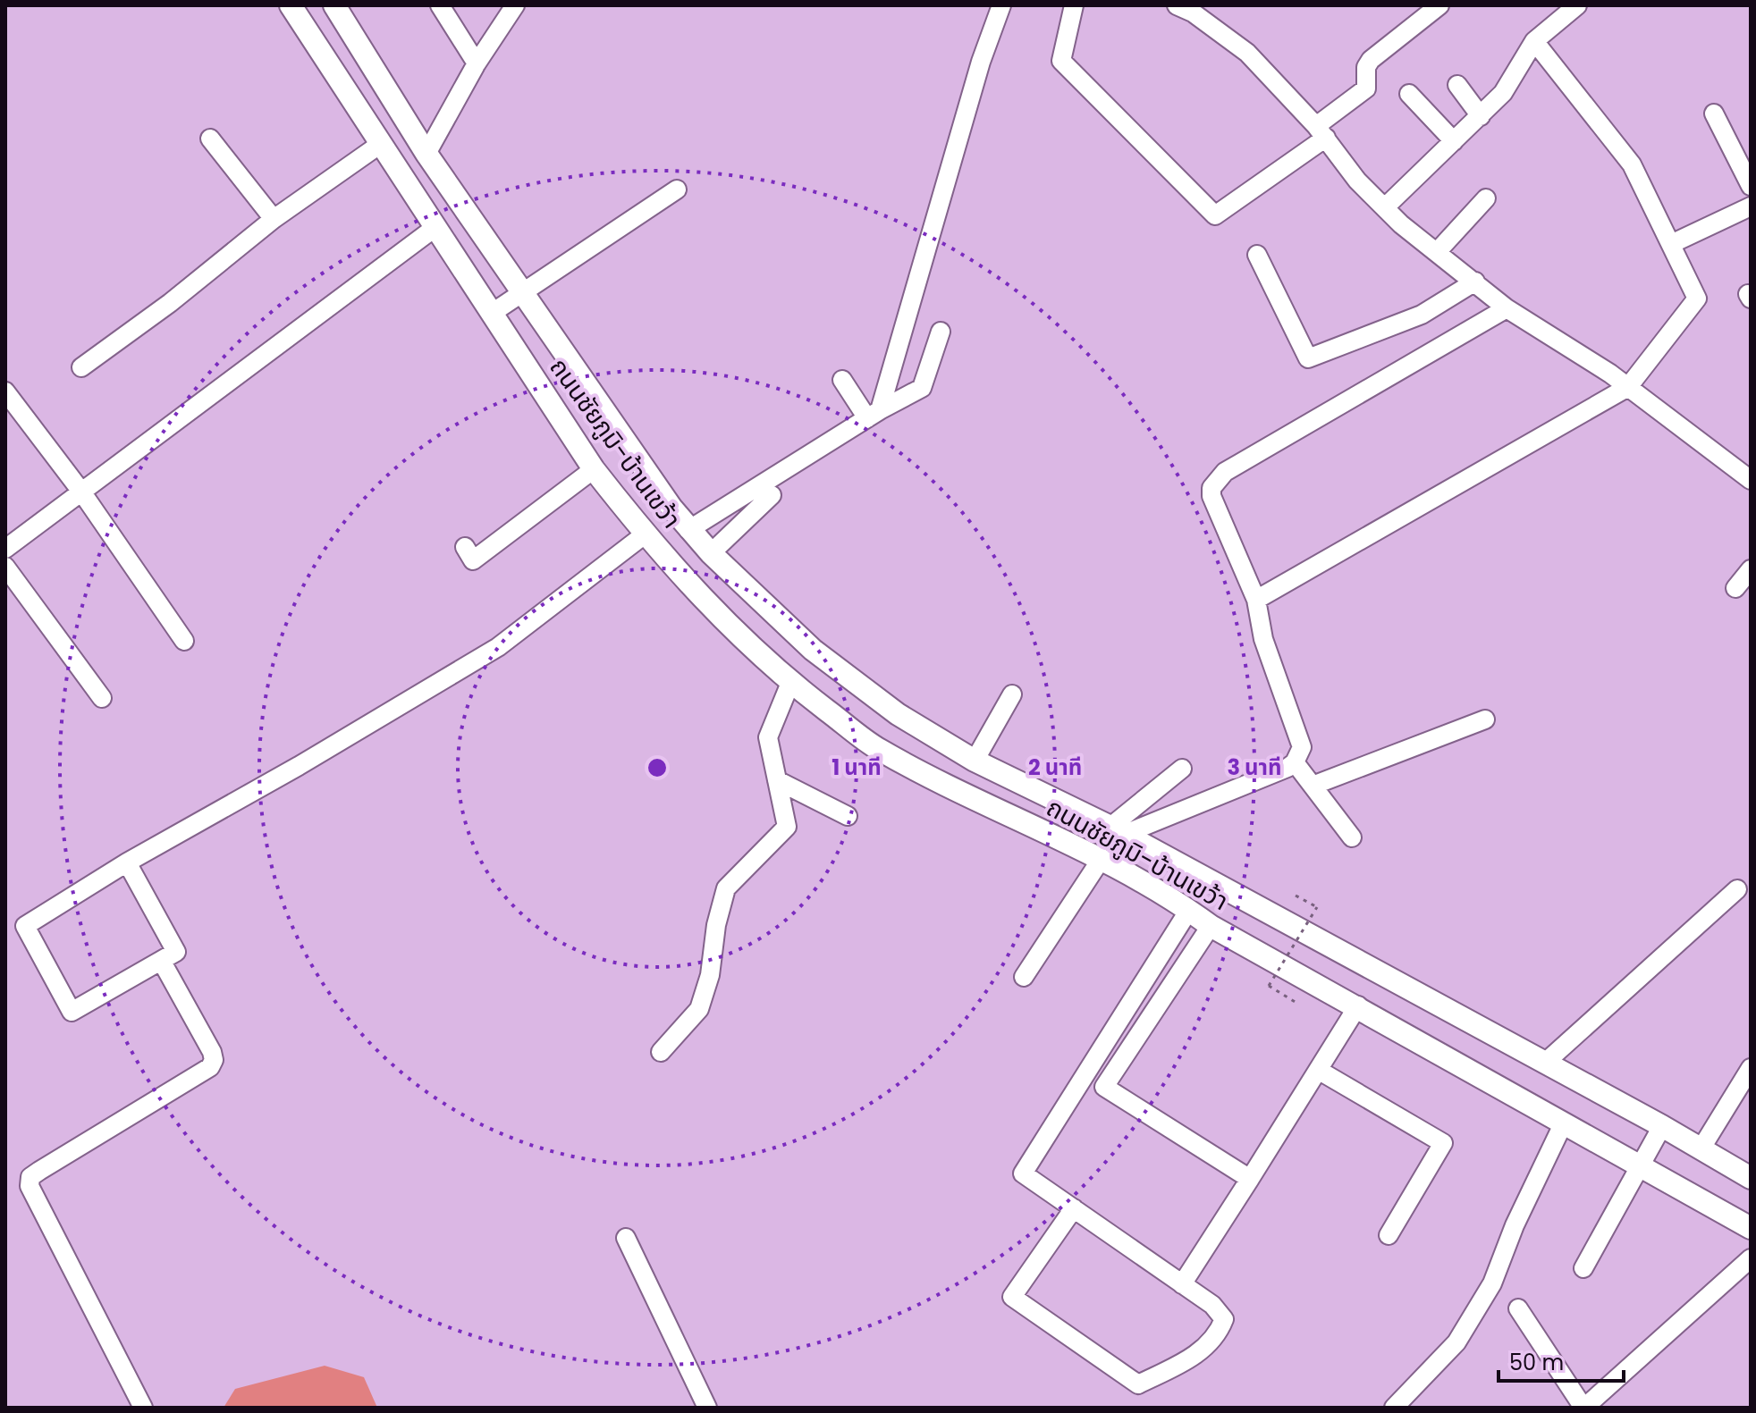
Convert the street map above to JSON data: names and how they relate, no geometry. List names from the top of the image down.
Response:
{
  "streets": {
    "main road": ["ถนนชัยภูมิ-บ้านเขว้า"]
  },
  "scale_bar": "50 m",
  "rings": ["1 นาที", "2 นาที", "3 นาที"]
}
